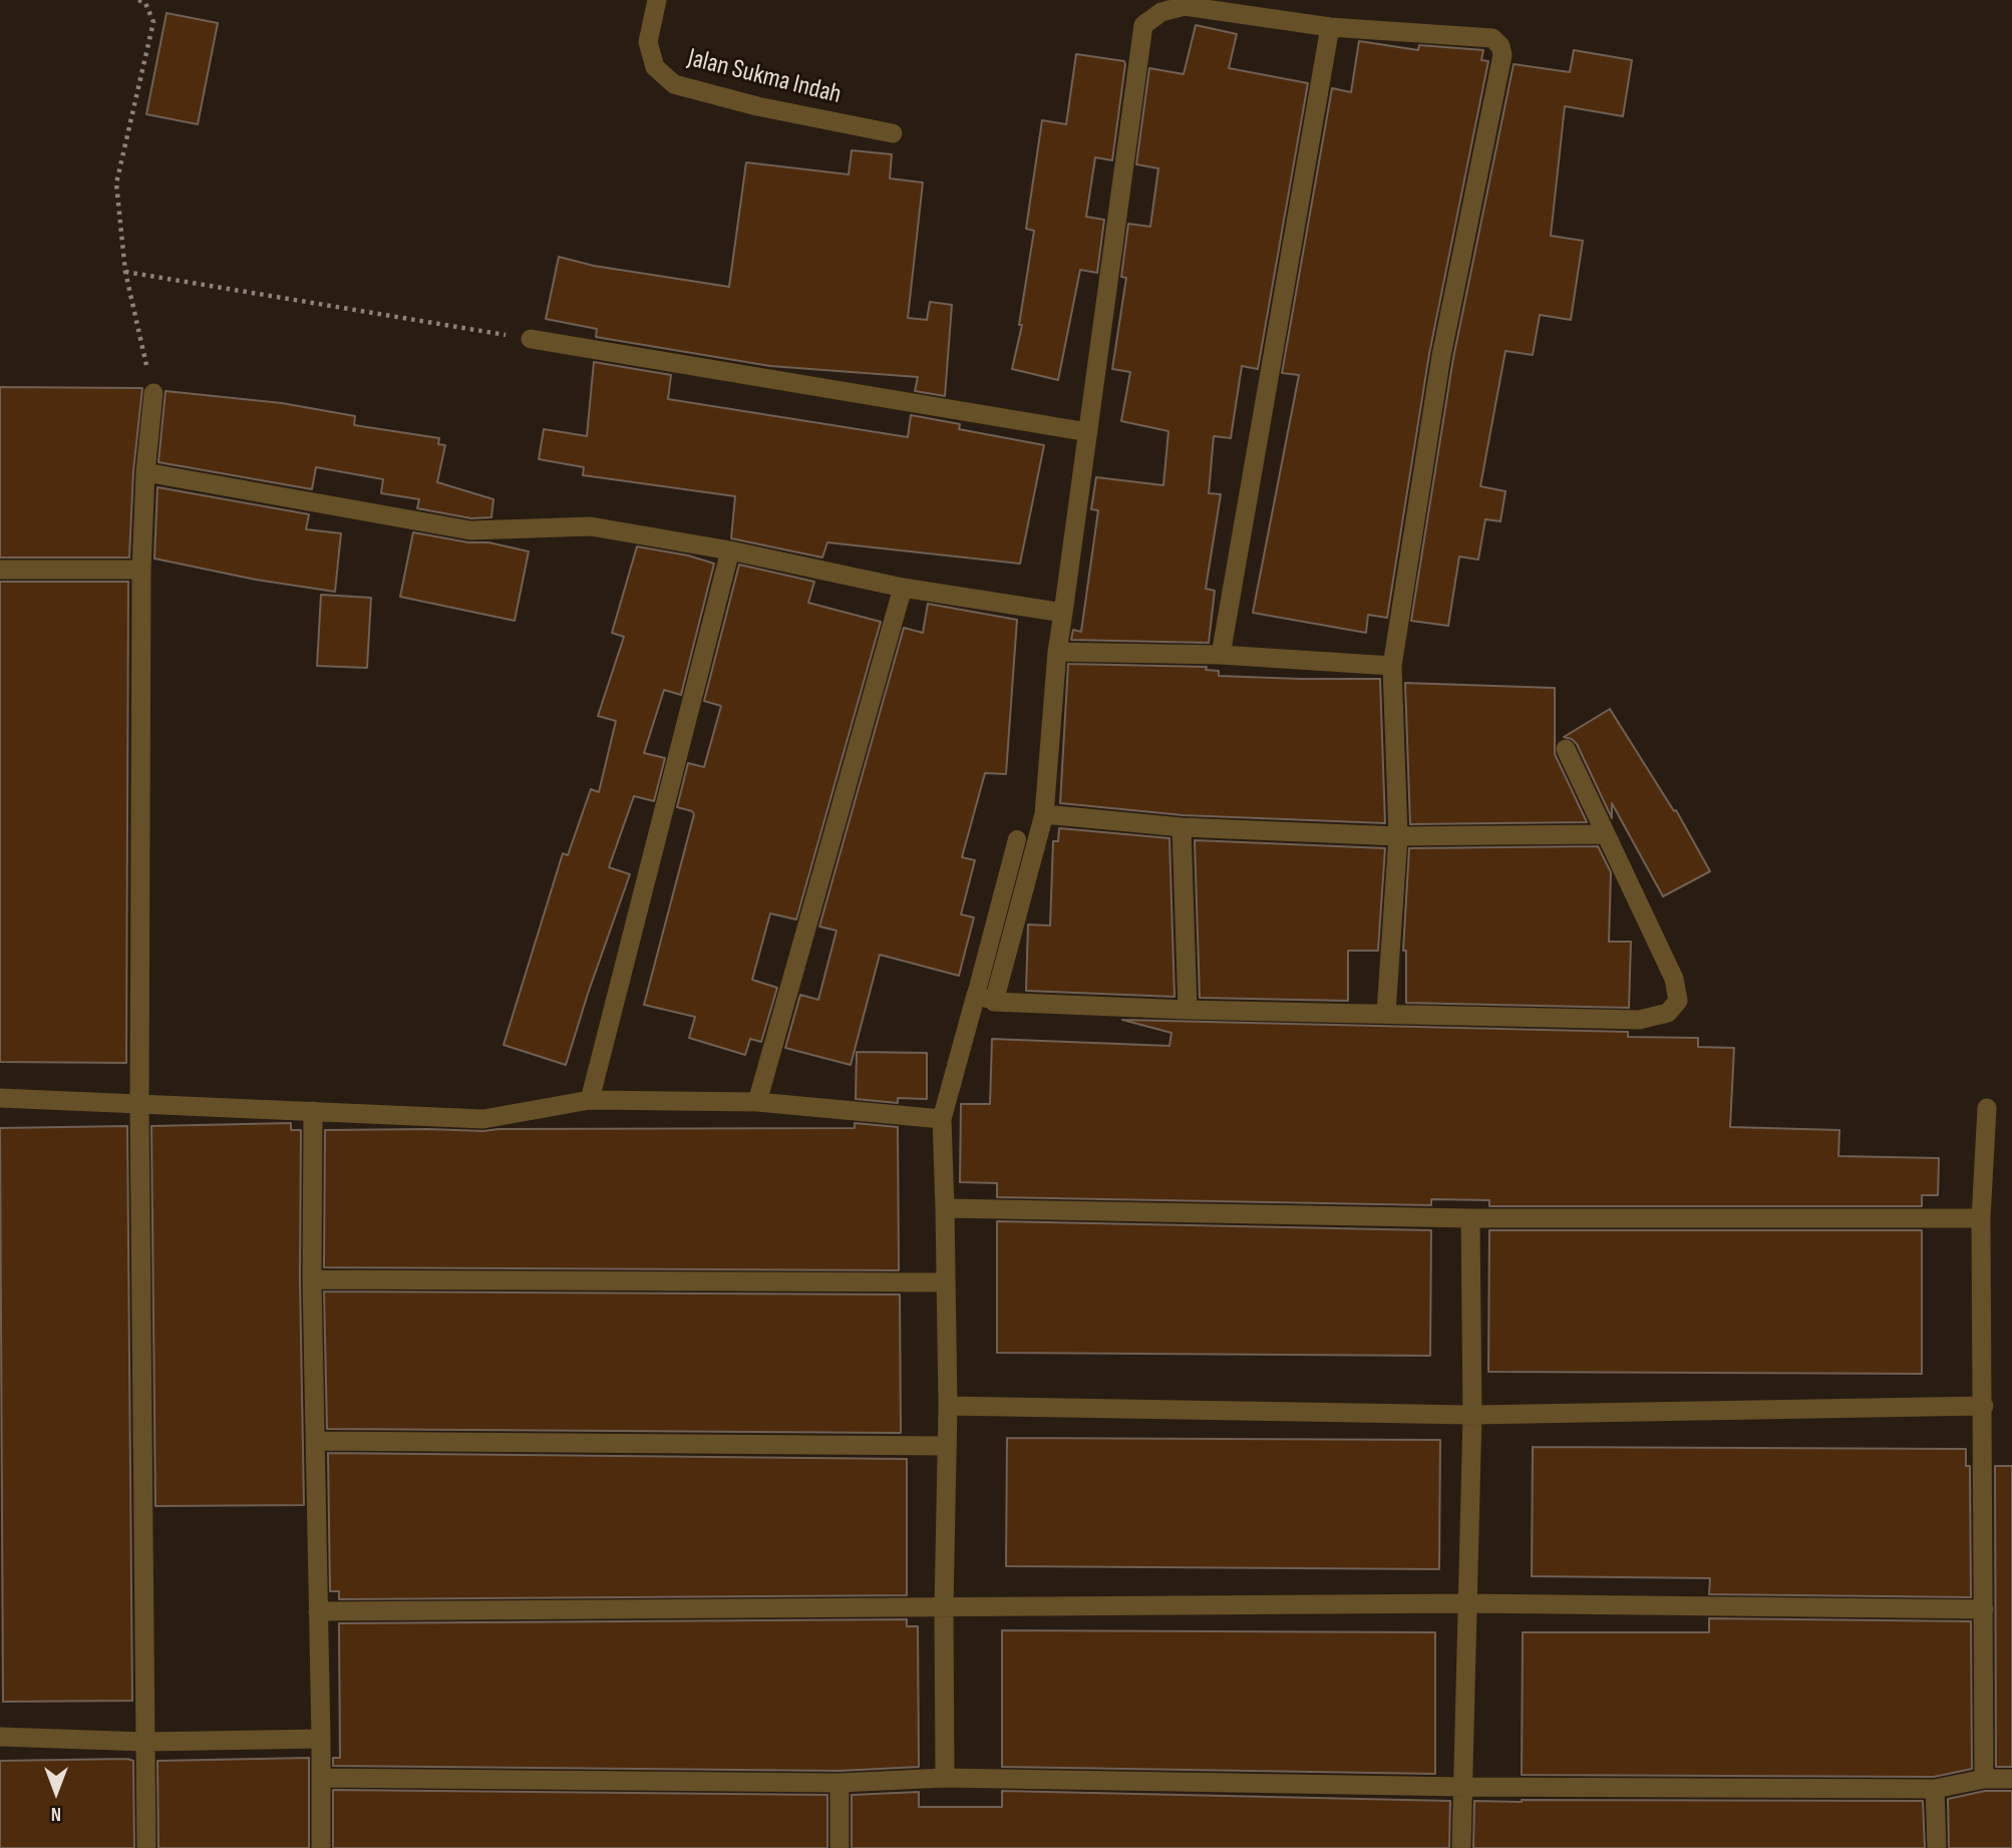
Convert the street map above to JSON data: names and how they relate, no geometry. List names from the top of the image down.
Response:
{
  "streets": {
    "street": ["Jalan Sukma Indah"]
  },
  "north": "bottom"
}
